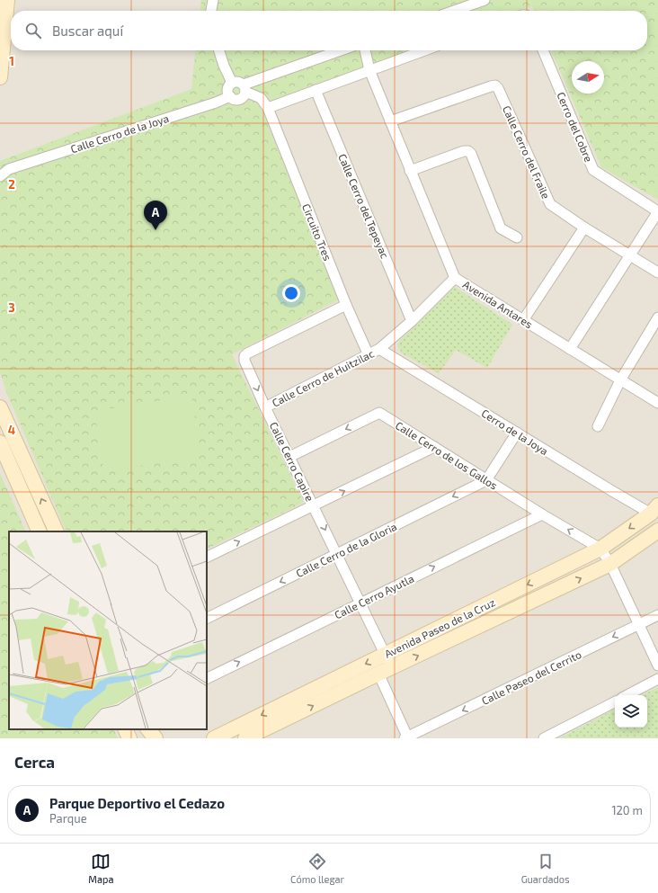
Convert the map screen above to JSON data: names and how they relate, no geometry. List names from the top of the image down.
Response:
{
  "streets": {
    "main road": ["Avenida Paseo de la Cruz"],
    "street": [
      "Cerro del Cobre",
      "Calle Cerro de la Joya",
      "Calle Cerro del Fraile",
      "Calle Cerro del Tepeyac",
      "Circuito Tres",
      "Avenida Antares",
      "Calle Cerro de Huitzilac",
      "Cerro de la Joya",
      "Calle Cerro de los Gallos",
      "Calle Cerro Capire",
      "Calle Cerro de la Gloria",
      "Calle Cerro Ayutla",
      "Calle Paseo del Cerrito"
    ]
  },
  "crossings": [
    ["Cerro del Cobre", "Calle Cerro del Fraile"],
    ["Calle Cerro del Fraile", "Avenida Antares"],
    ["Calle Cerro del Tepeyac", "Calle Cerro de Huitzilac"],
    ["Circuito Tres", "Calle Cerro de Huitzilac"],
    ["Circuito Tres", "Calle Cerro Capire"],
    ["Avenida Antares", "Calle Cerro de Huitzilac"],
    ["Calle Cerro de Huitzilac", "Cerro de la Joya"],
    ["Calle Cerro de Huitzilac", "Calle Cerro Capire"],
    ["Cerro de la Joya", "Avenida Paseo de la Cruz"],
    ["Calle Cerro de los Gallos", "Calle Cerro Capire"],
    ["Calle Cerro de los Gallos", "Calle Cerro de la Gloria"],
    ["Calle Cerro de los Gallos", "Calle Cerro Ayutla"],
    ["Calle Cerro de los Gallos", "Avenida Paseo de la Cruz"],
    ["Calle Cerro Capire", "Calle Cerro de la Gloria"],
    ["Calle Cerro Capire", "Calle Cerro Ayutla"],
    ["Calle Cerro Capire", "Avenida Paseo de la Cruz"]
  ],
  "one_way": ["Calle Cerro de los Gallos", "Calle Cerro Ayutla"],
  "north": "right",
  "page": {
    "search": "Buscar aquí",
    "pins": "A",
    "heading": "Cerca",
    "list": [
      {
        "mark": "A",
        "name": "Parque Deportivo el Cedazo",
        "note": "Parque",
        "value": "120 m"
      }
    ],
    "nav": ["Mapa", "Cómo llegar", "Guardados"]
  },
  "grid": {
    "rows": [
      "1",
      "2",
      "3",
      "4"
    ]
  }
}
